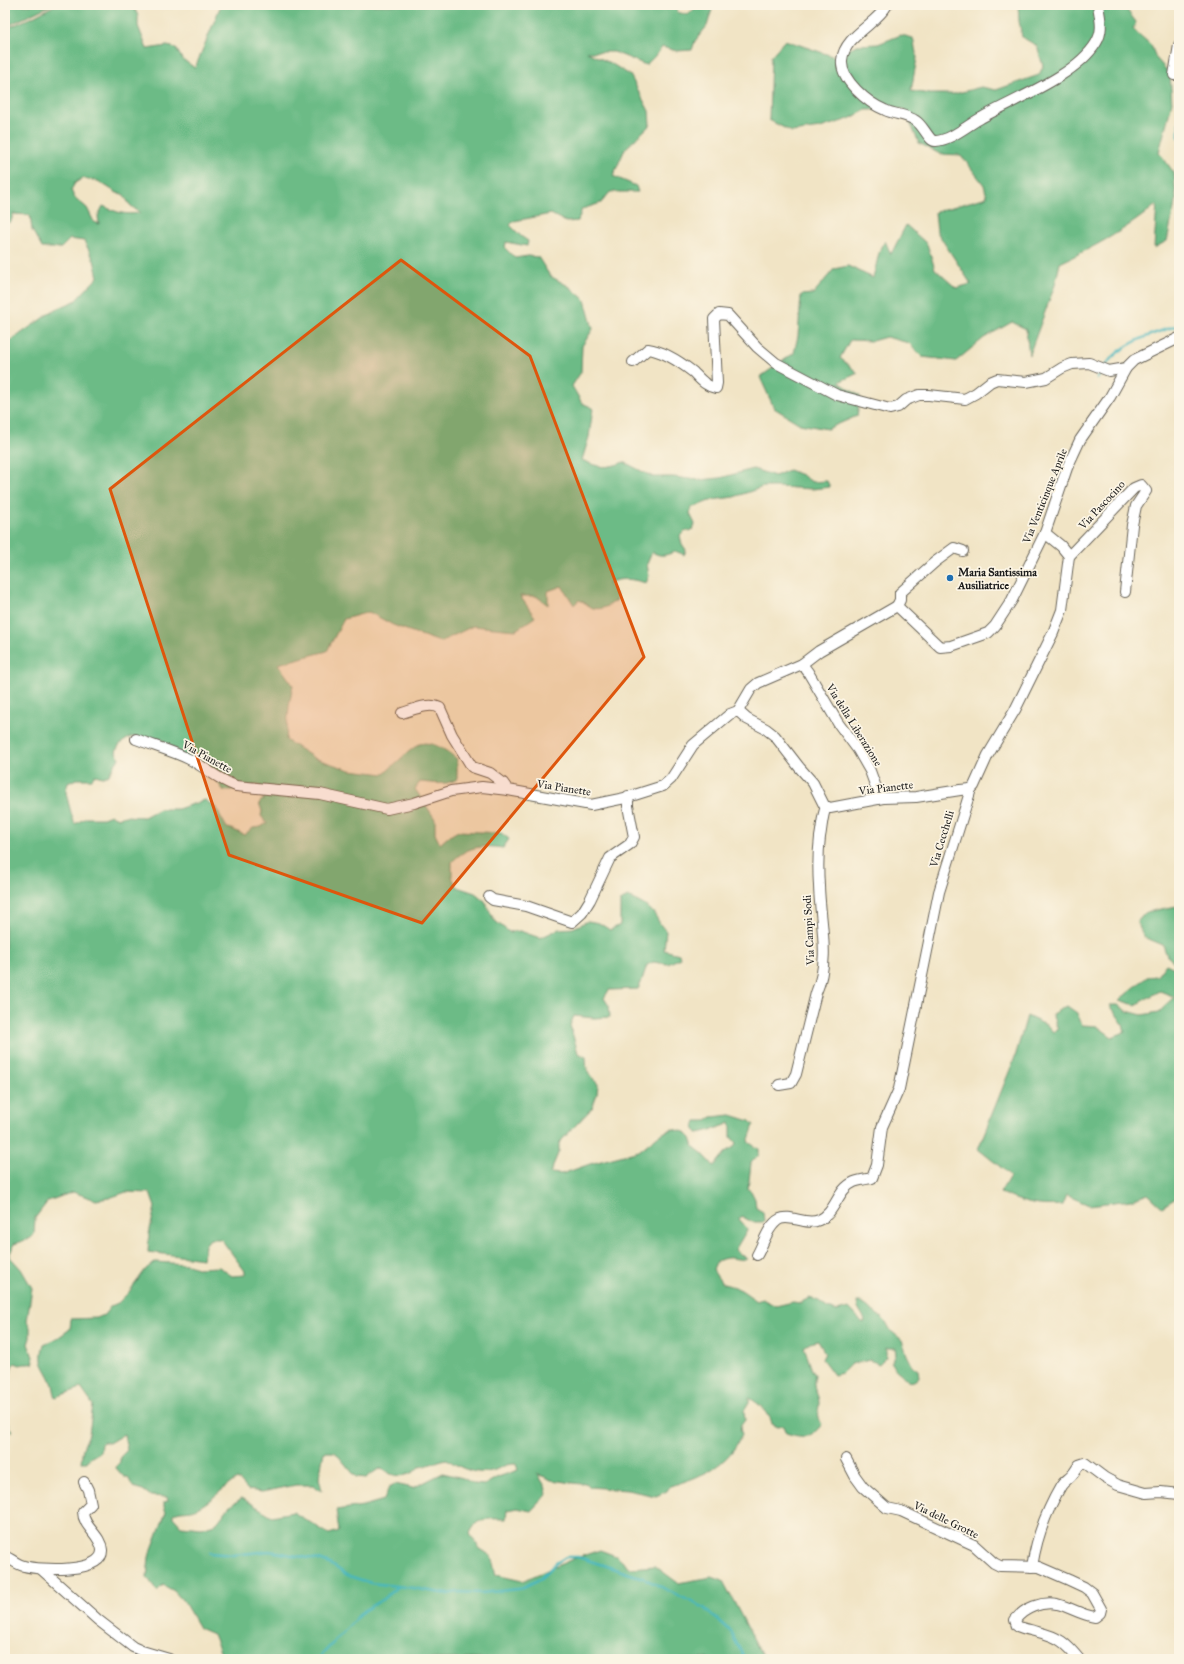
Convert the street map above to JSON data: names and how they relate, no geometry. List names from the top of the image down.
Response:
{
  "streets": {
    "street": [
      "Via Venticinque Aprile",
      "Via Pascocino",
      "Via della Liberazione",
      "Via Pianette",
      "Via Cecchelli",
      "Via Campi Sodi",
      "Via delle Grotte"
    ]
  },
  "crossings": [
    ["Via Pascocino", "Via Cecchelli"],
    ["Via della Liberazione", "Via Pianette"],
    ["Via Pianette", "Via Cecchelli"],
    ["Via Pianette", "Via Campi Sodi"]
  ],
  "places": ["Maria Santissima Ausiliatrice"]
}
